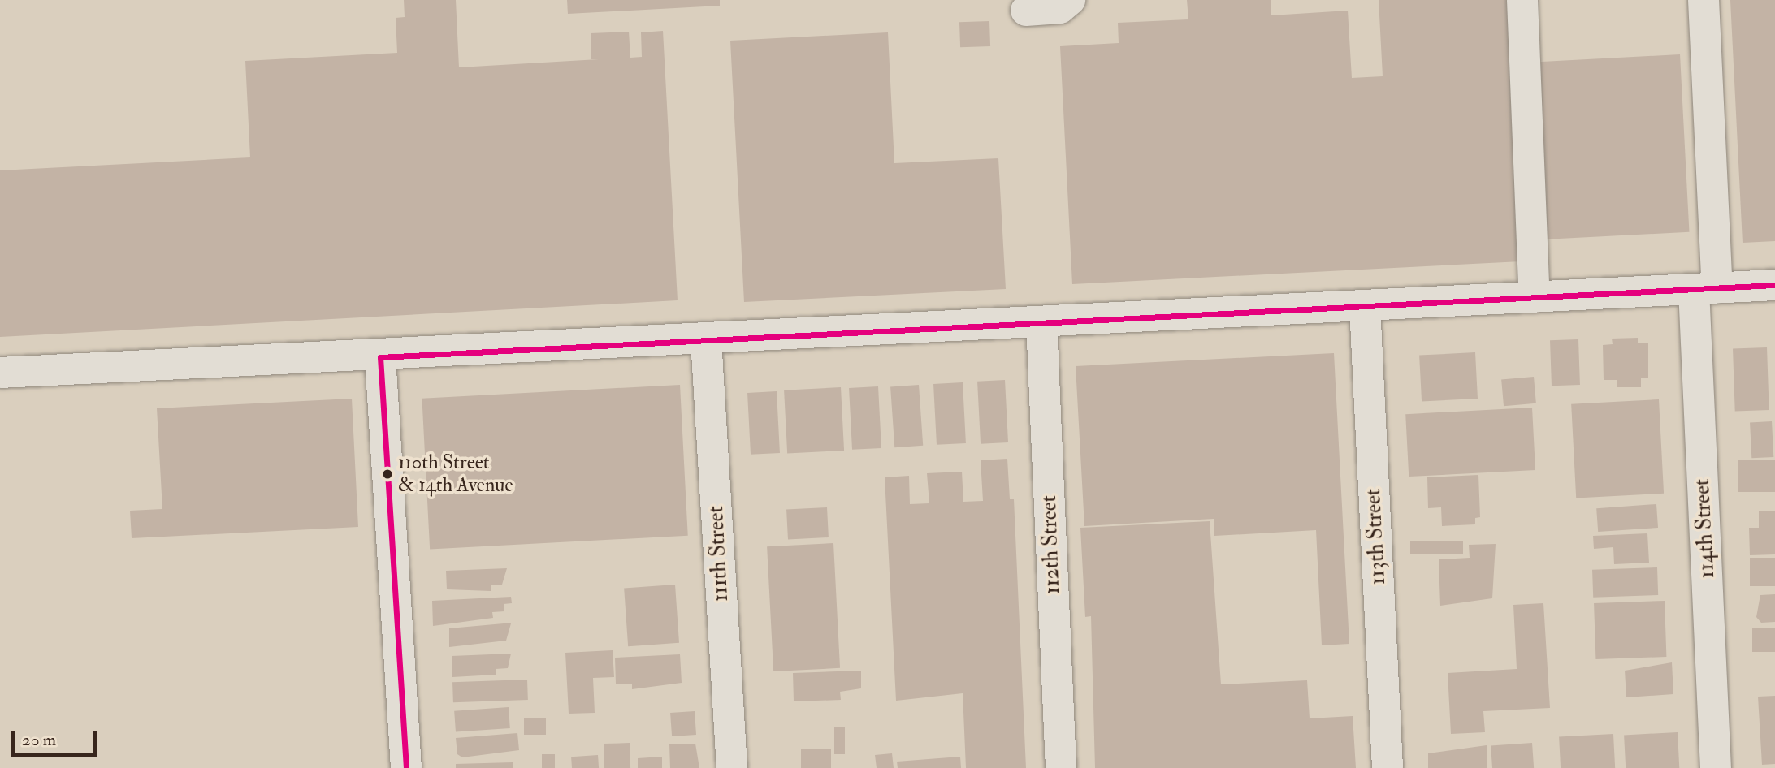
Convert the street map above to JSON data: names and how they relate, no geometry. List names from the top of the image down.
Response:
{
  "streets": {
    "street": [
      "114th Street",
      "113th Street",
      "112th Street",
      "111th Street"
    ]
  },
  "places": ["110th Street & 14th Avenue"],
  "scale_bar": "20 m"
}
